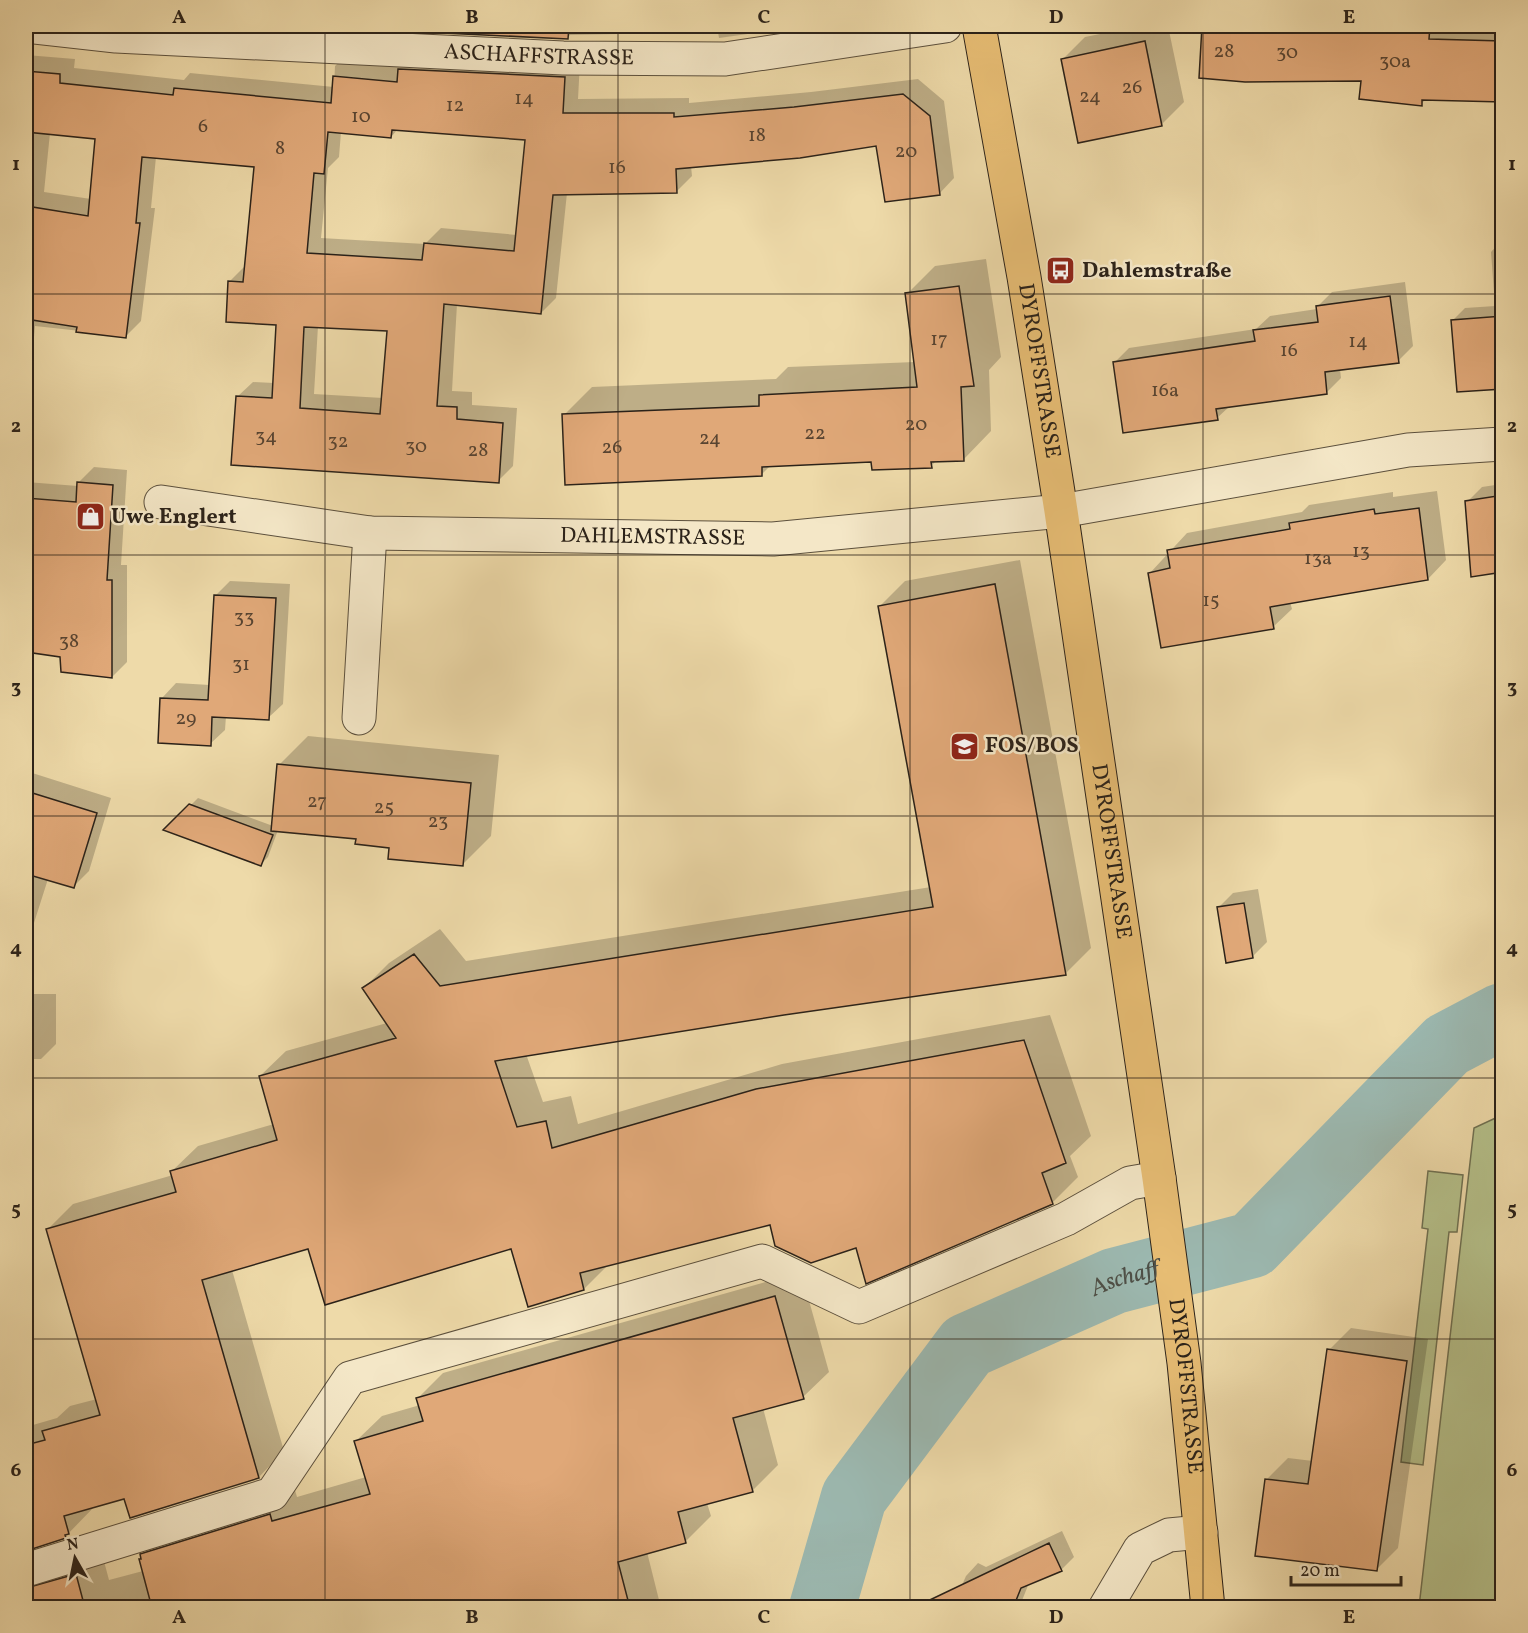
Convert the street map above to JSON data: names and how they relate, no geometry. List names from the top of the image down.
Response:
{
  "streets": {
    "main road": ["DYROFFSTRASSE"],
    "street": ["ASCHAFFSTRASSE", "DAHLEMSTRASSE"]
  },
  "crossings": [
    ["DYROFFSTRASSE", "DAHLEMSTRASSE"]
  ],
  "water": ["Aschaff"],
  "places": {
    "bus stop": ["Dahlemstraße"],
    "shop": ["Uwe Englert"],
    "school or university": ["FOS/BOS"]
  },
  "house_numbers": [
    "28",
    "30",
    "30a",
    "26",
    "24",
    "14",
    "12",
    "10",
    "6",
    "18",
    "8",
    "20",
    "16",
    "17",
    "14",
    "16",
    "16a",
    "20",
    "22",
    "34",
    "24",
    "32",
    "30",
    "26",
    "28",
    "13",
    "13a",
    "15",
    "33",
    "38",
    "31",
    "29",
    "27",
    "25",
    "23"
  ],
  "scale_bar": "20 m",
  "north": "top",
  "grid": {
    "columns": [
      "A",
      "B",
      "C",
      "D",
      "E"
    ],
    "rows": [
      "1",
      "2",
      "3",
      "4",
      "5",
      "6"
    ]
  }
}
